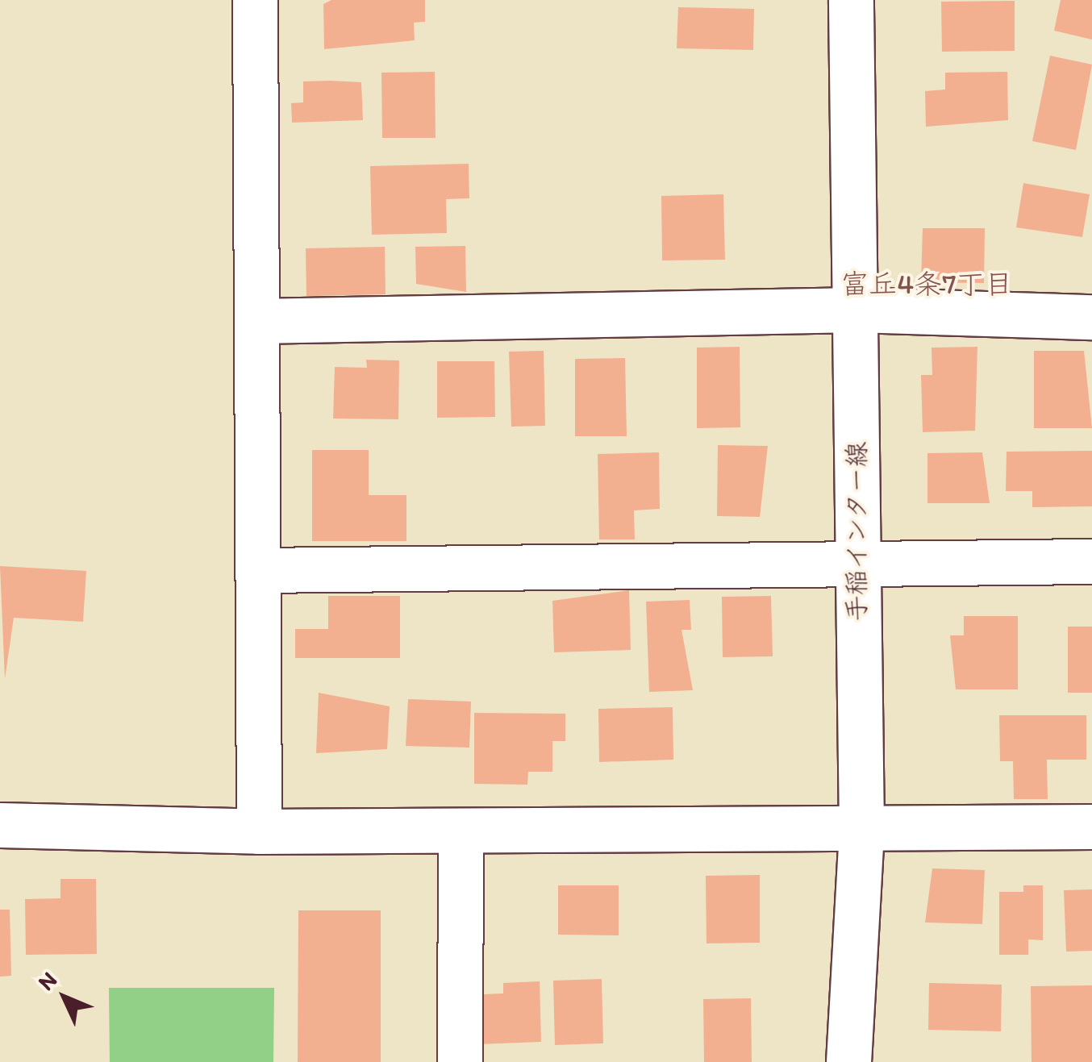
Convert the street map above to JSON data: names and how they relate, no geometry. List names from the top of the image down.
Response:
{
  "streets": {
    "street": ["手稲インター線"]
  },
  "districts": ["富丘4条7丁目"],
  "north": "top left"
}
